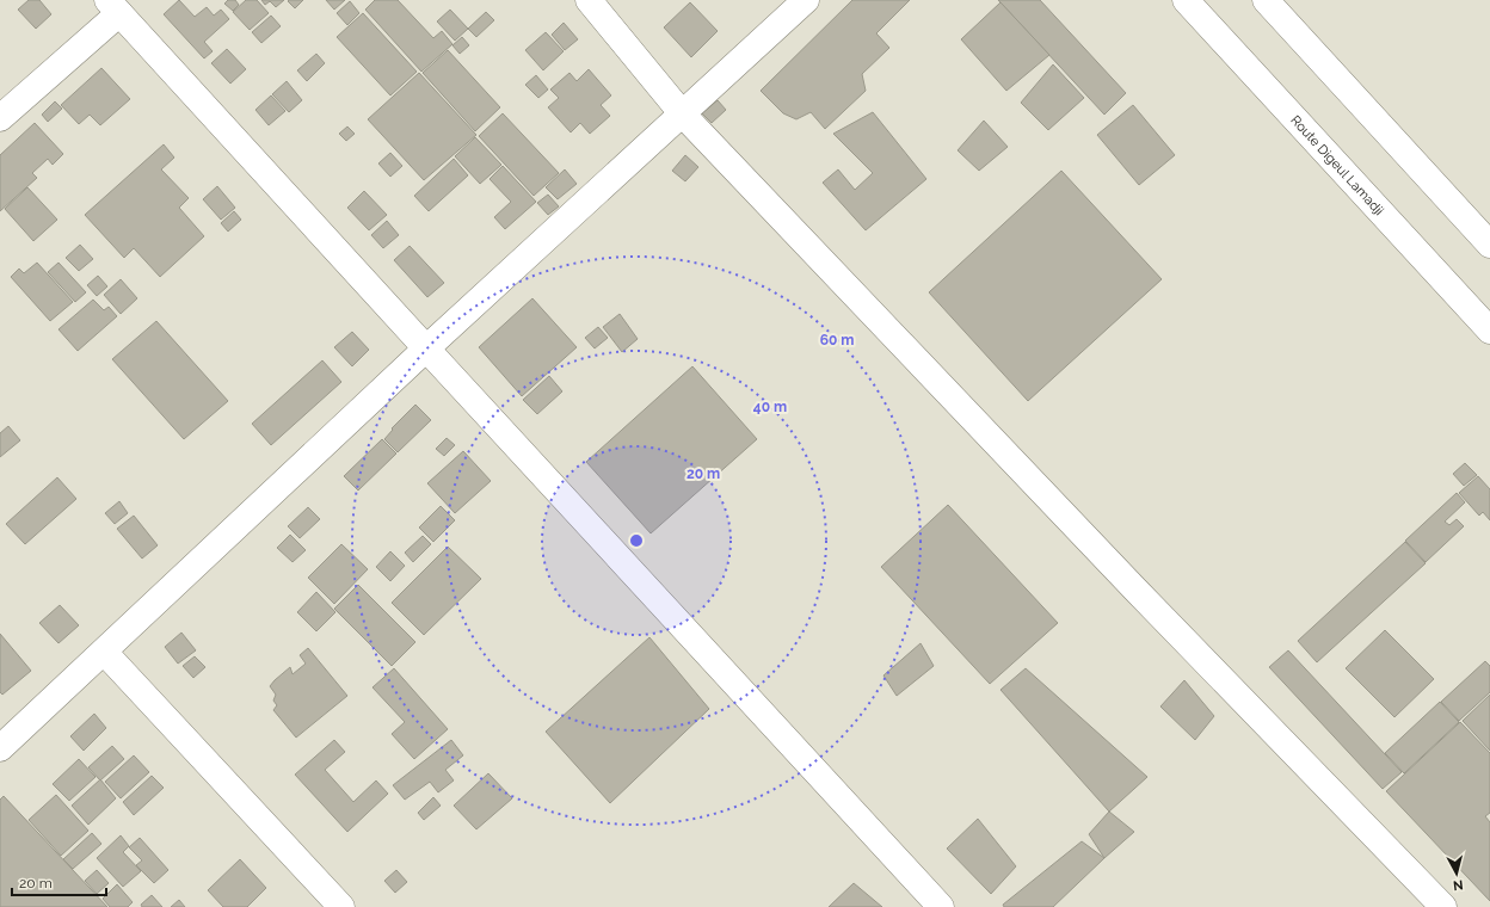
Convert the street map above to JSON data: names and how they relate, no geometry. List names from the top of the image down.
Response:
{
  "streets": {
    "street": ["Route Digeul Lamadji"]
  },
  "scale_bar": "20 m",
  "north": "bottom",
  "rings": ["60 m", "40 m", "20 m"]
}
